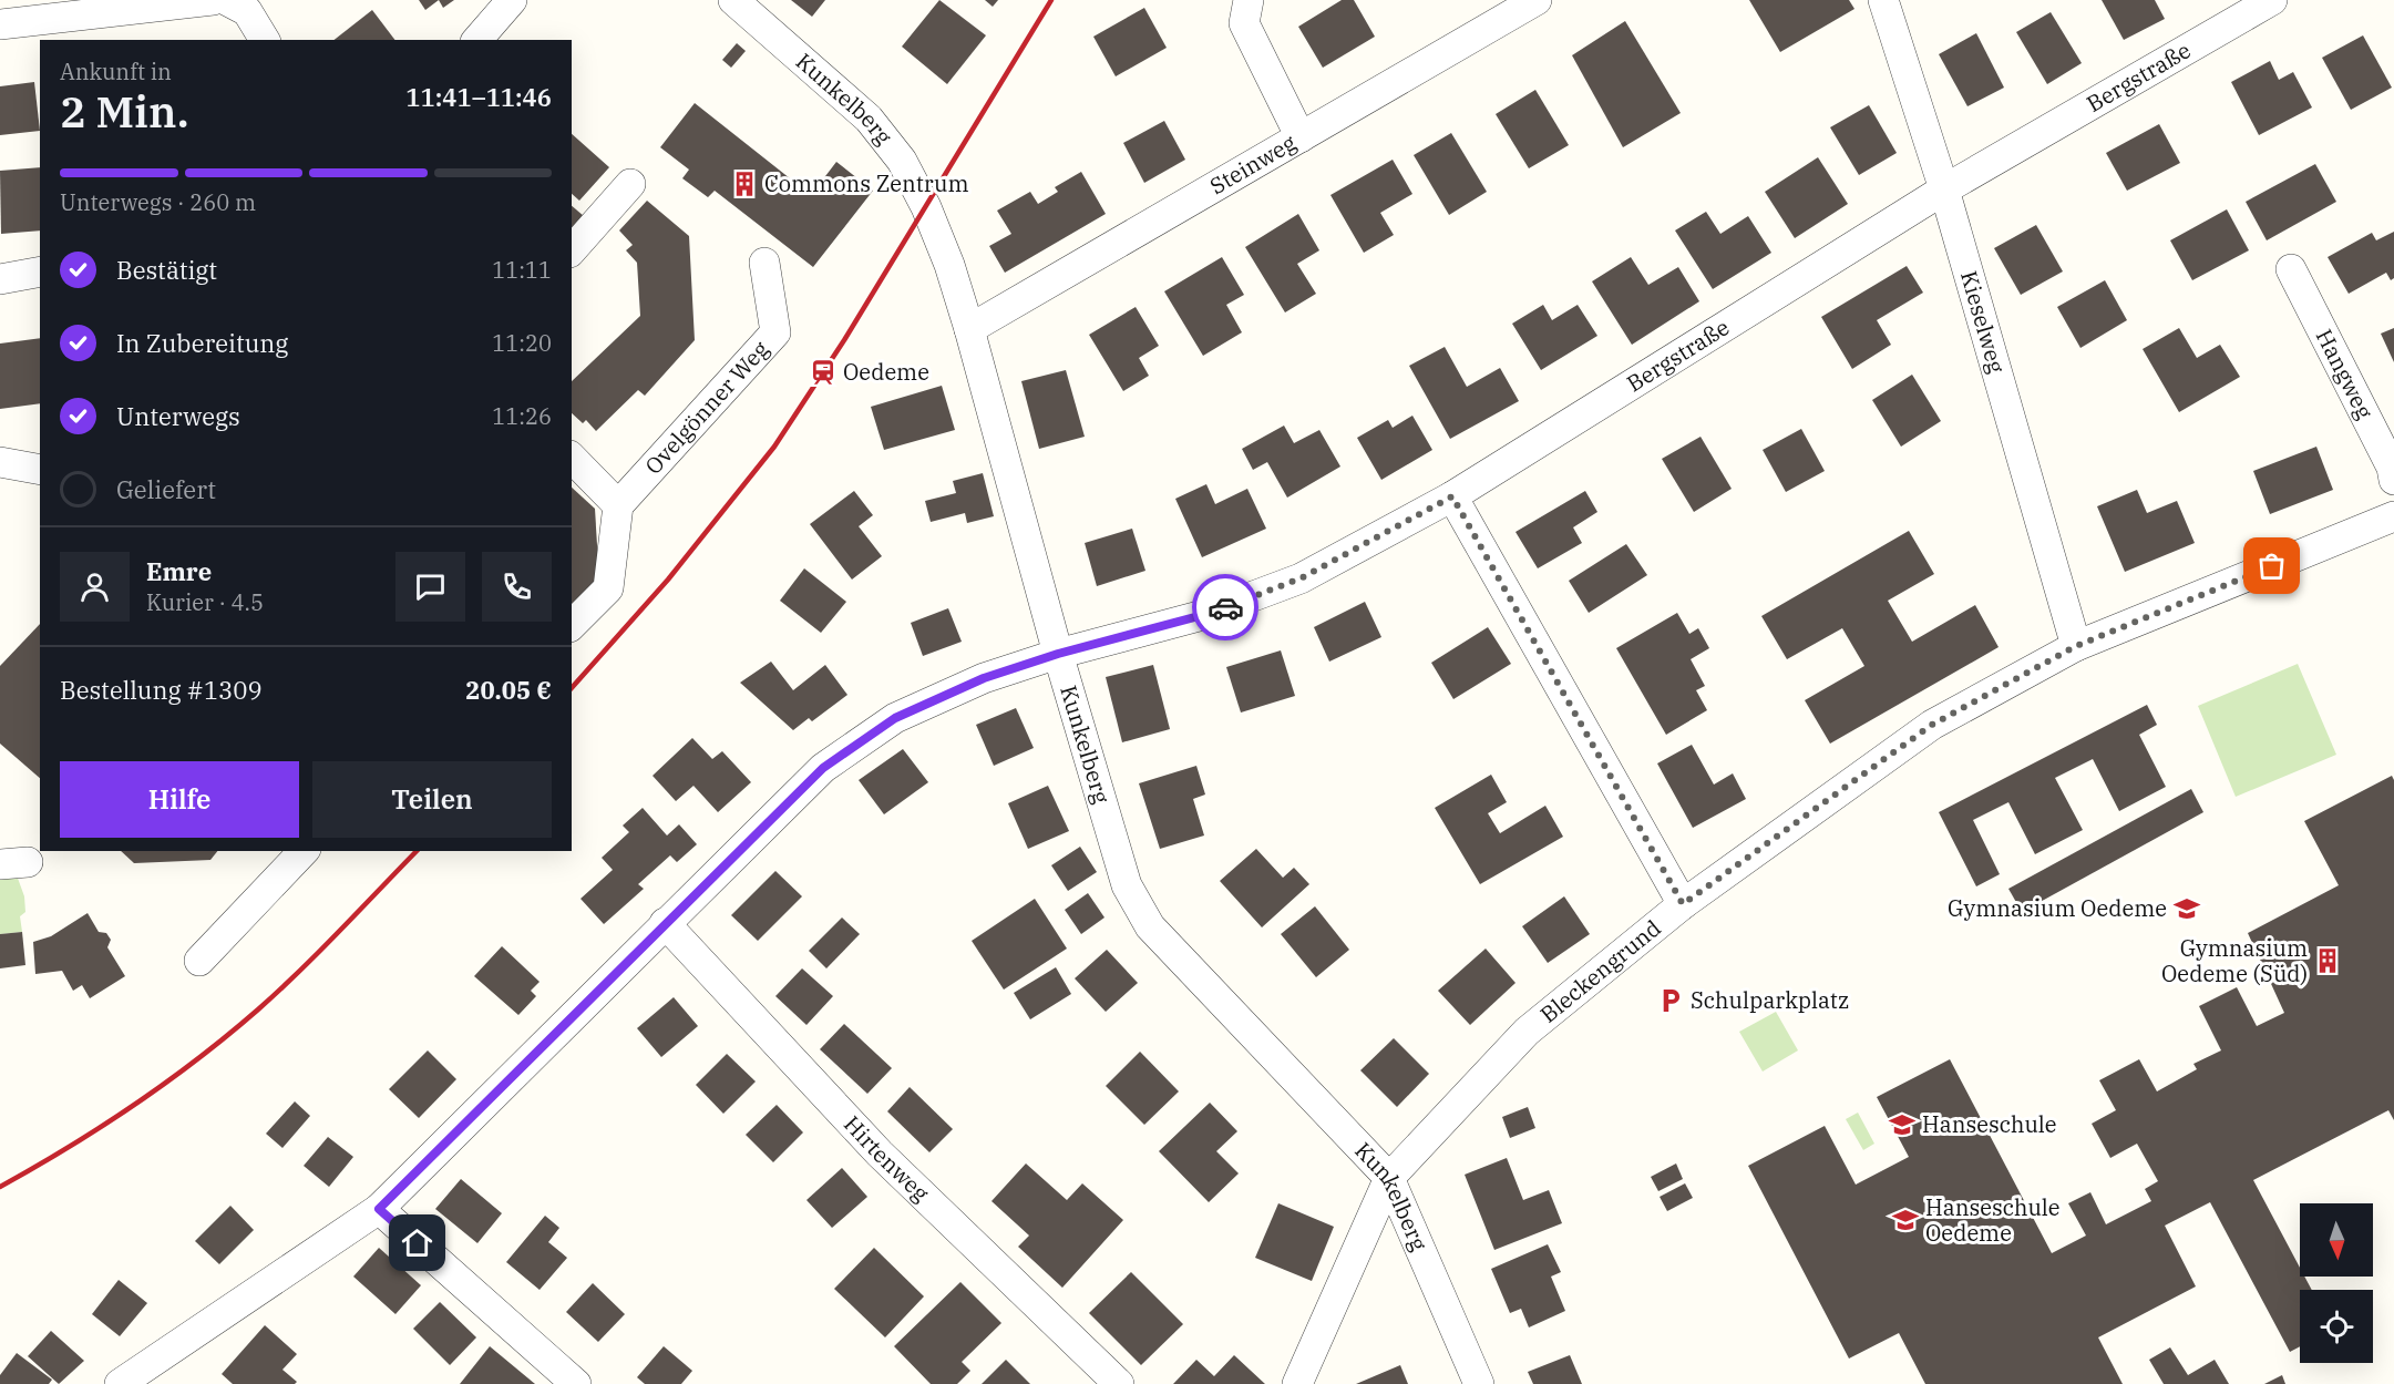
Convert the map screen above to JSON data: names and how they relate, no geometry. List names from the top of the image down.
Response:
{
  "streets": {
    "street": [
      "Bergstraße",
      "Kunkelberg",
      "Steinweg",
      "Kieselweg",
      "Hangweg",
      "Ovelgönner Weg",
      "Bleckengrund",
      "Hirtenweg"
    ]
  },
  "crossings": [
    ["Bergstraße", "Kunkelberg"],
    ["Bergstraße", "Kieselweg"],
    ["Bergstraße", "Hirtenweg"],
    ["Kunkelberg", "Steinweg"],
    ["Kunkelberg", "Bleckengrund"],
    ["Kieselweg", "Bleckengrund"]
  ],
  "places": {
    "building": ["Commons Zentrum", "Gymnasium Oedeme (Süd)"],
    "station": ["Oedeme"],
    "school or university": ["Gymnasium Oedeme", "Hanseschule", "Hanseschule Oedeme"],
    "parking": ["Schulparkplatz"]
  },
  "north": "bottom",
  "page": {
    "heading": ["2 Min.", "Ankunft in", "11:41–11:46"],
    "panel": [
      "Emre",
      "Kurier · 4.5",
      "Bestellung #1309",
      "20.05 €"
    ],
    "bar": "Unterwegs · 260 m",
    "list": [
      ["Bestätigt", "11:11"],
      ["In Zubereitung", "11:20"],
      ["Unterwegs", "11:26"],
      "Geliefert"
    ],
    "buttons": ["Hilfe", "Teilen"]
  }
}
